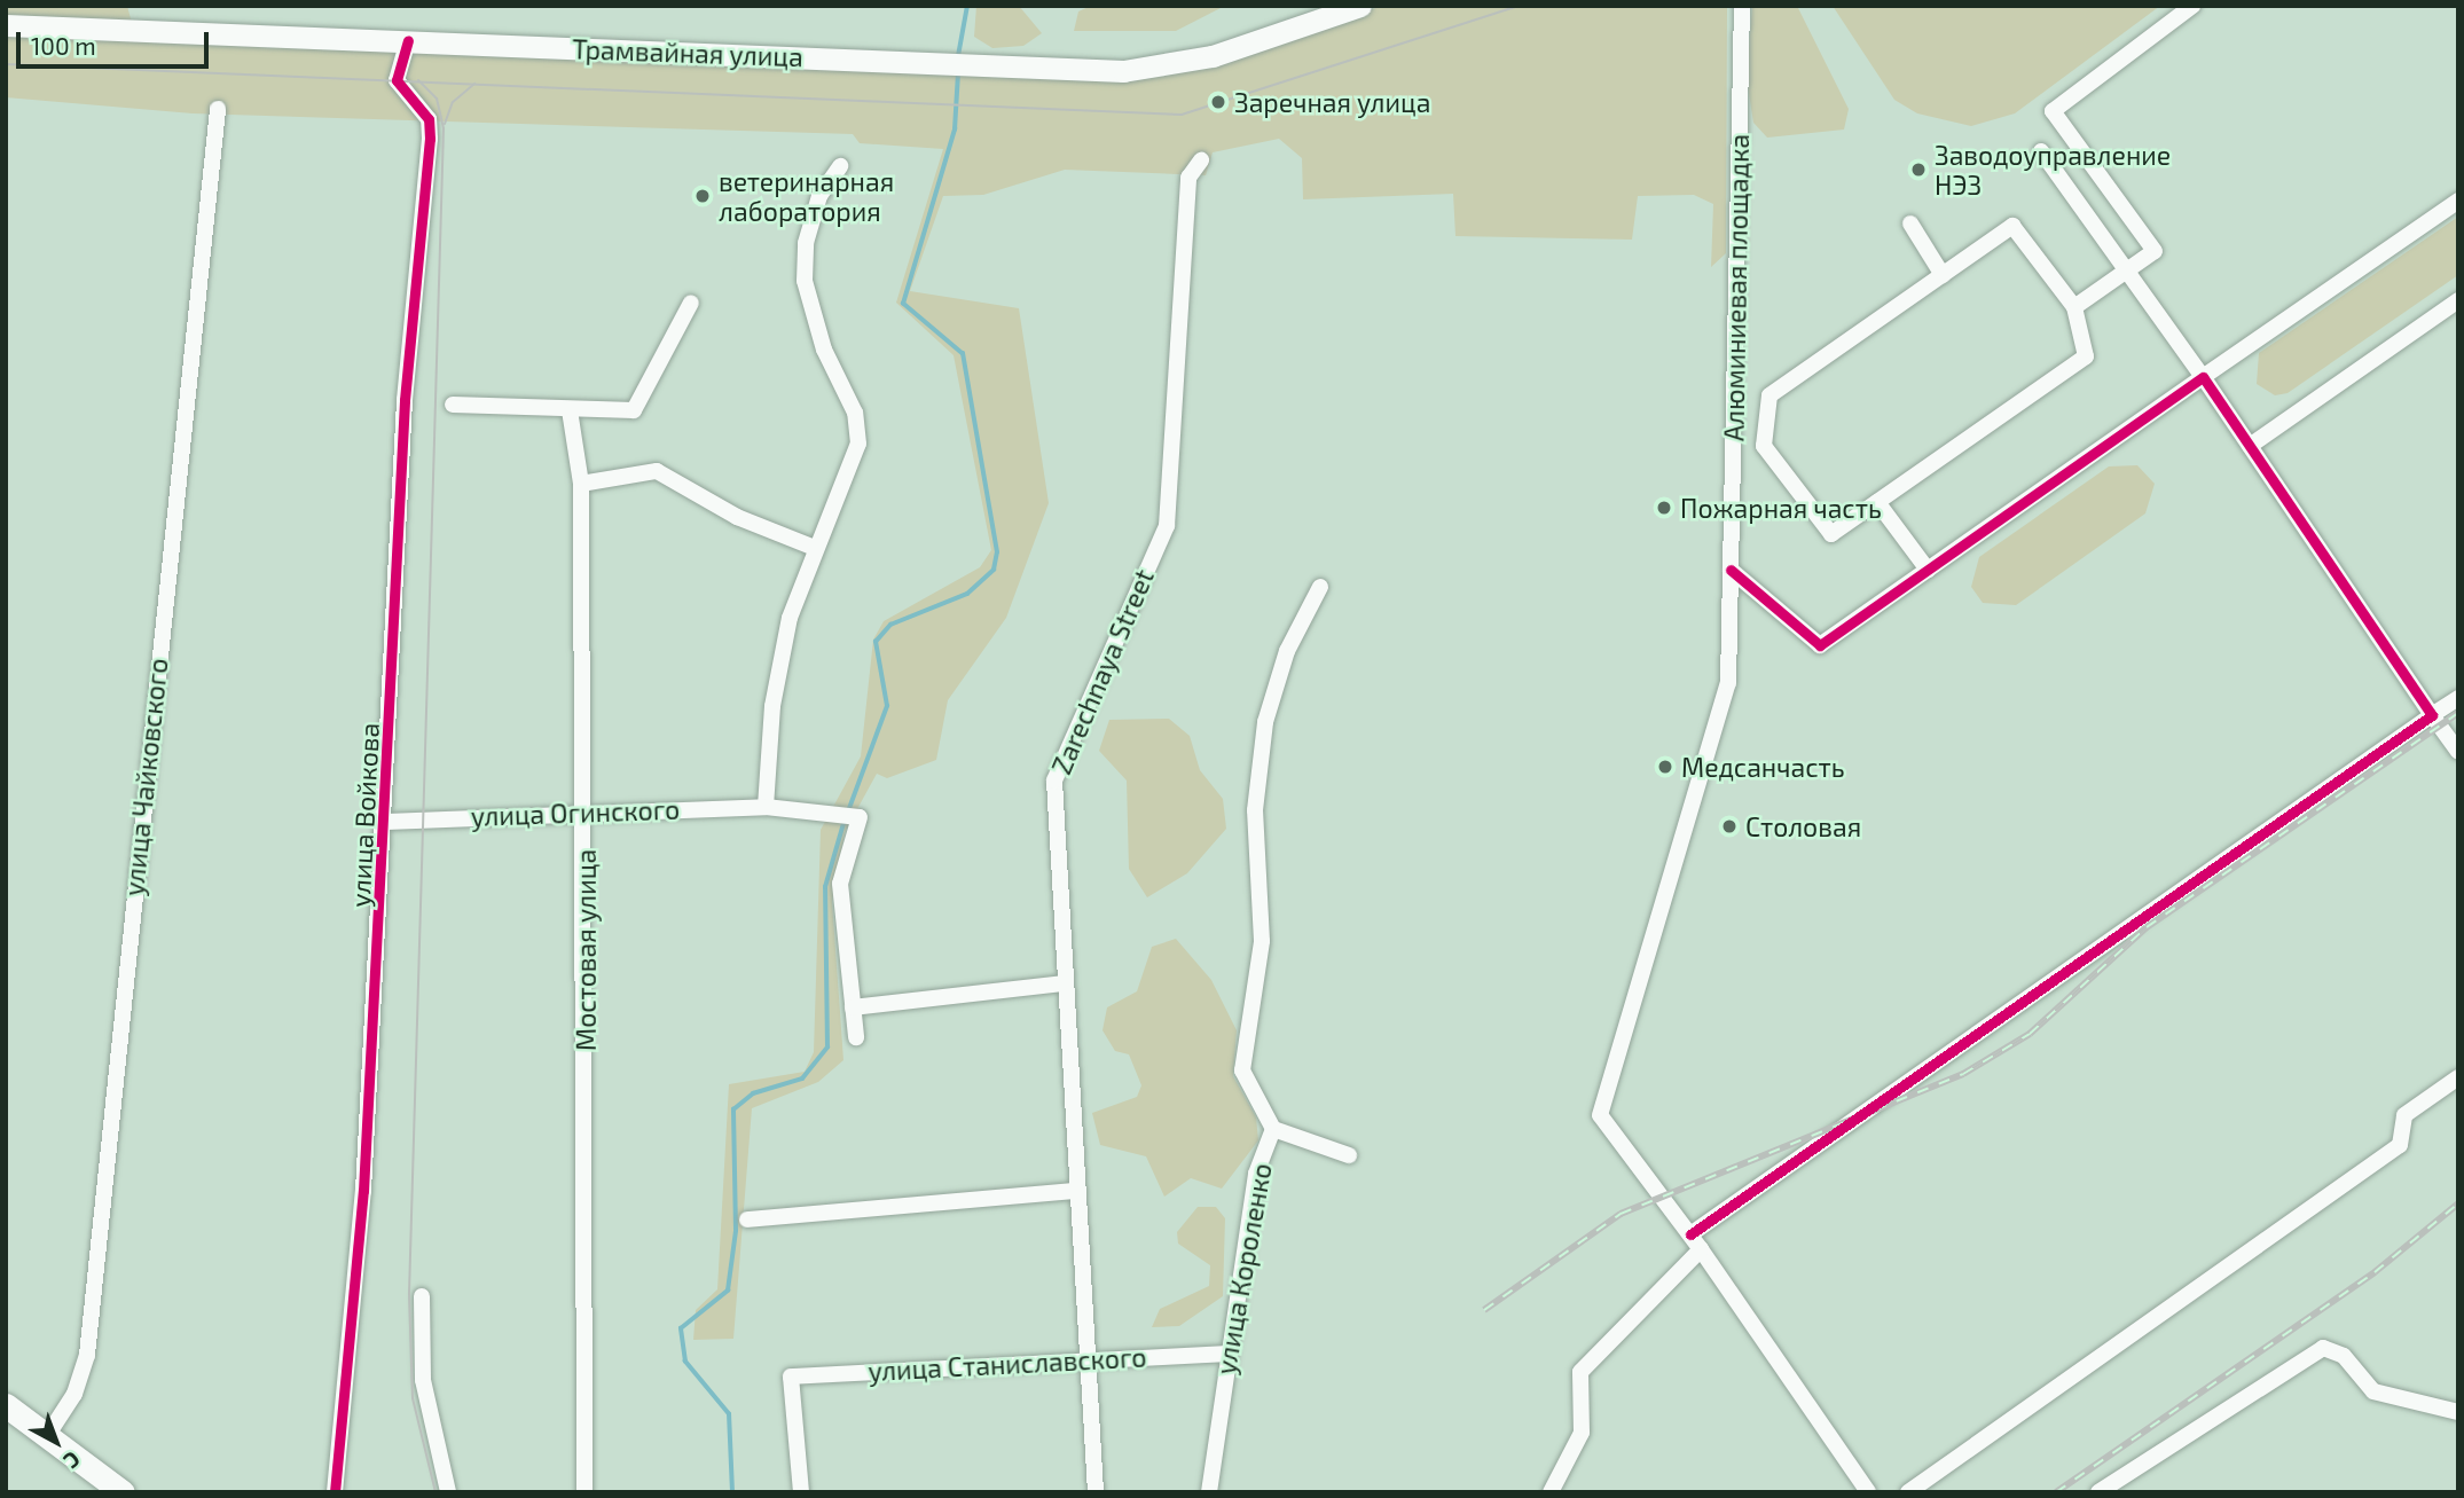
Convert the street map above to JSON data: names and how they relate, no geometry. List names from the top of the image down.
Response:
{
  "streets": {
    "main road": ["Трамвайная улица"],
    "street": [
      "Алюминиевая площадка",
      "Zarechnaya Street",
      "улица Чайковского",
      "улица Огинского",
      "улица Войкова",
      "Мостовая улица",
      "улица Короленко",
      "улица Станиславского"
    ]
  },
  "crossings": [
    ["Трамвайная улица", "улица Войкова"],
    ["Zarechnaya Street", "улица Станиславского"],
    ["улица Огинского", "улица Войкова"],
    ["улица Огинского", "Мостовая улица"],
    ["улица Короленко", "улица Станиславского"]
  ],
  "places": [
    "Заречная улица",
    "Заводоуправление НЭЗ",
    "ветеринарная лаборатория",
    "Пожарная часть",
    "Медсанчасть",
    "Столовая"
  ],
  "scale_bar": "100 m",
  "north": "bottom right"
}
